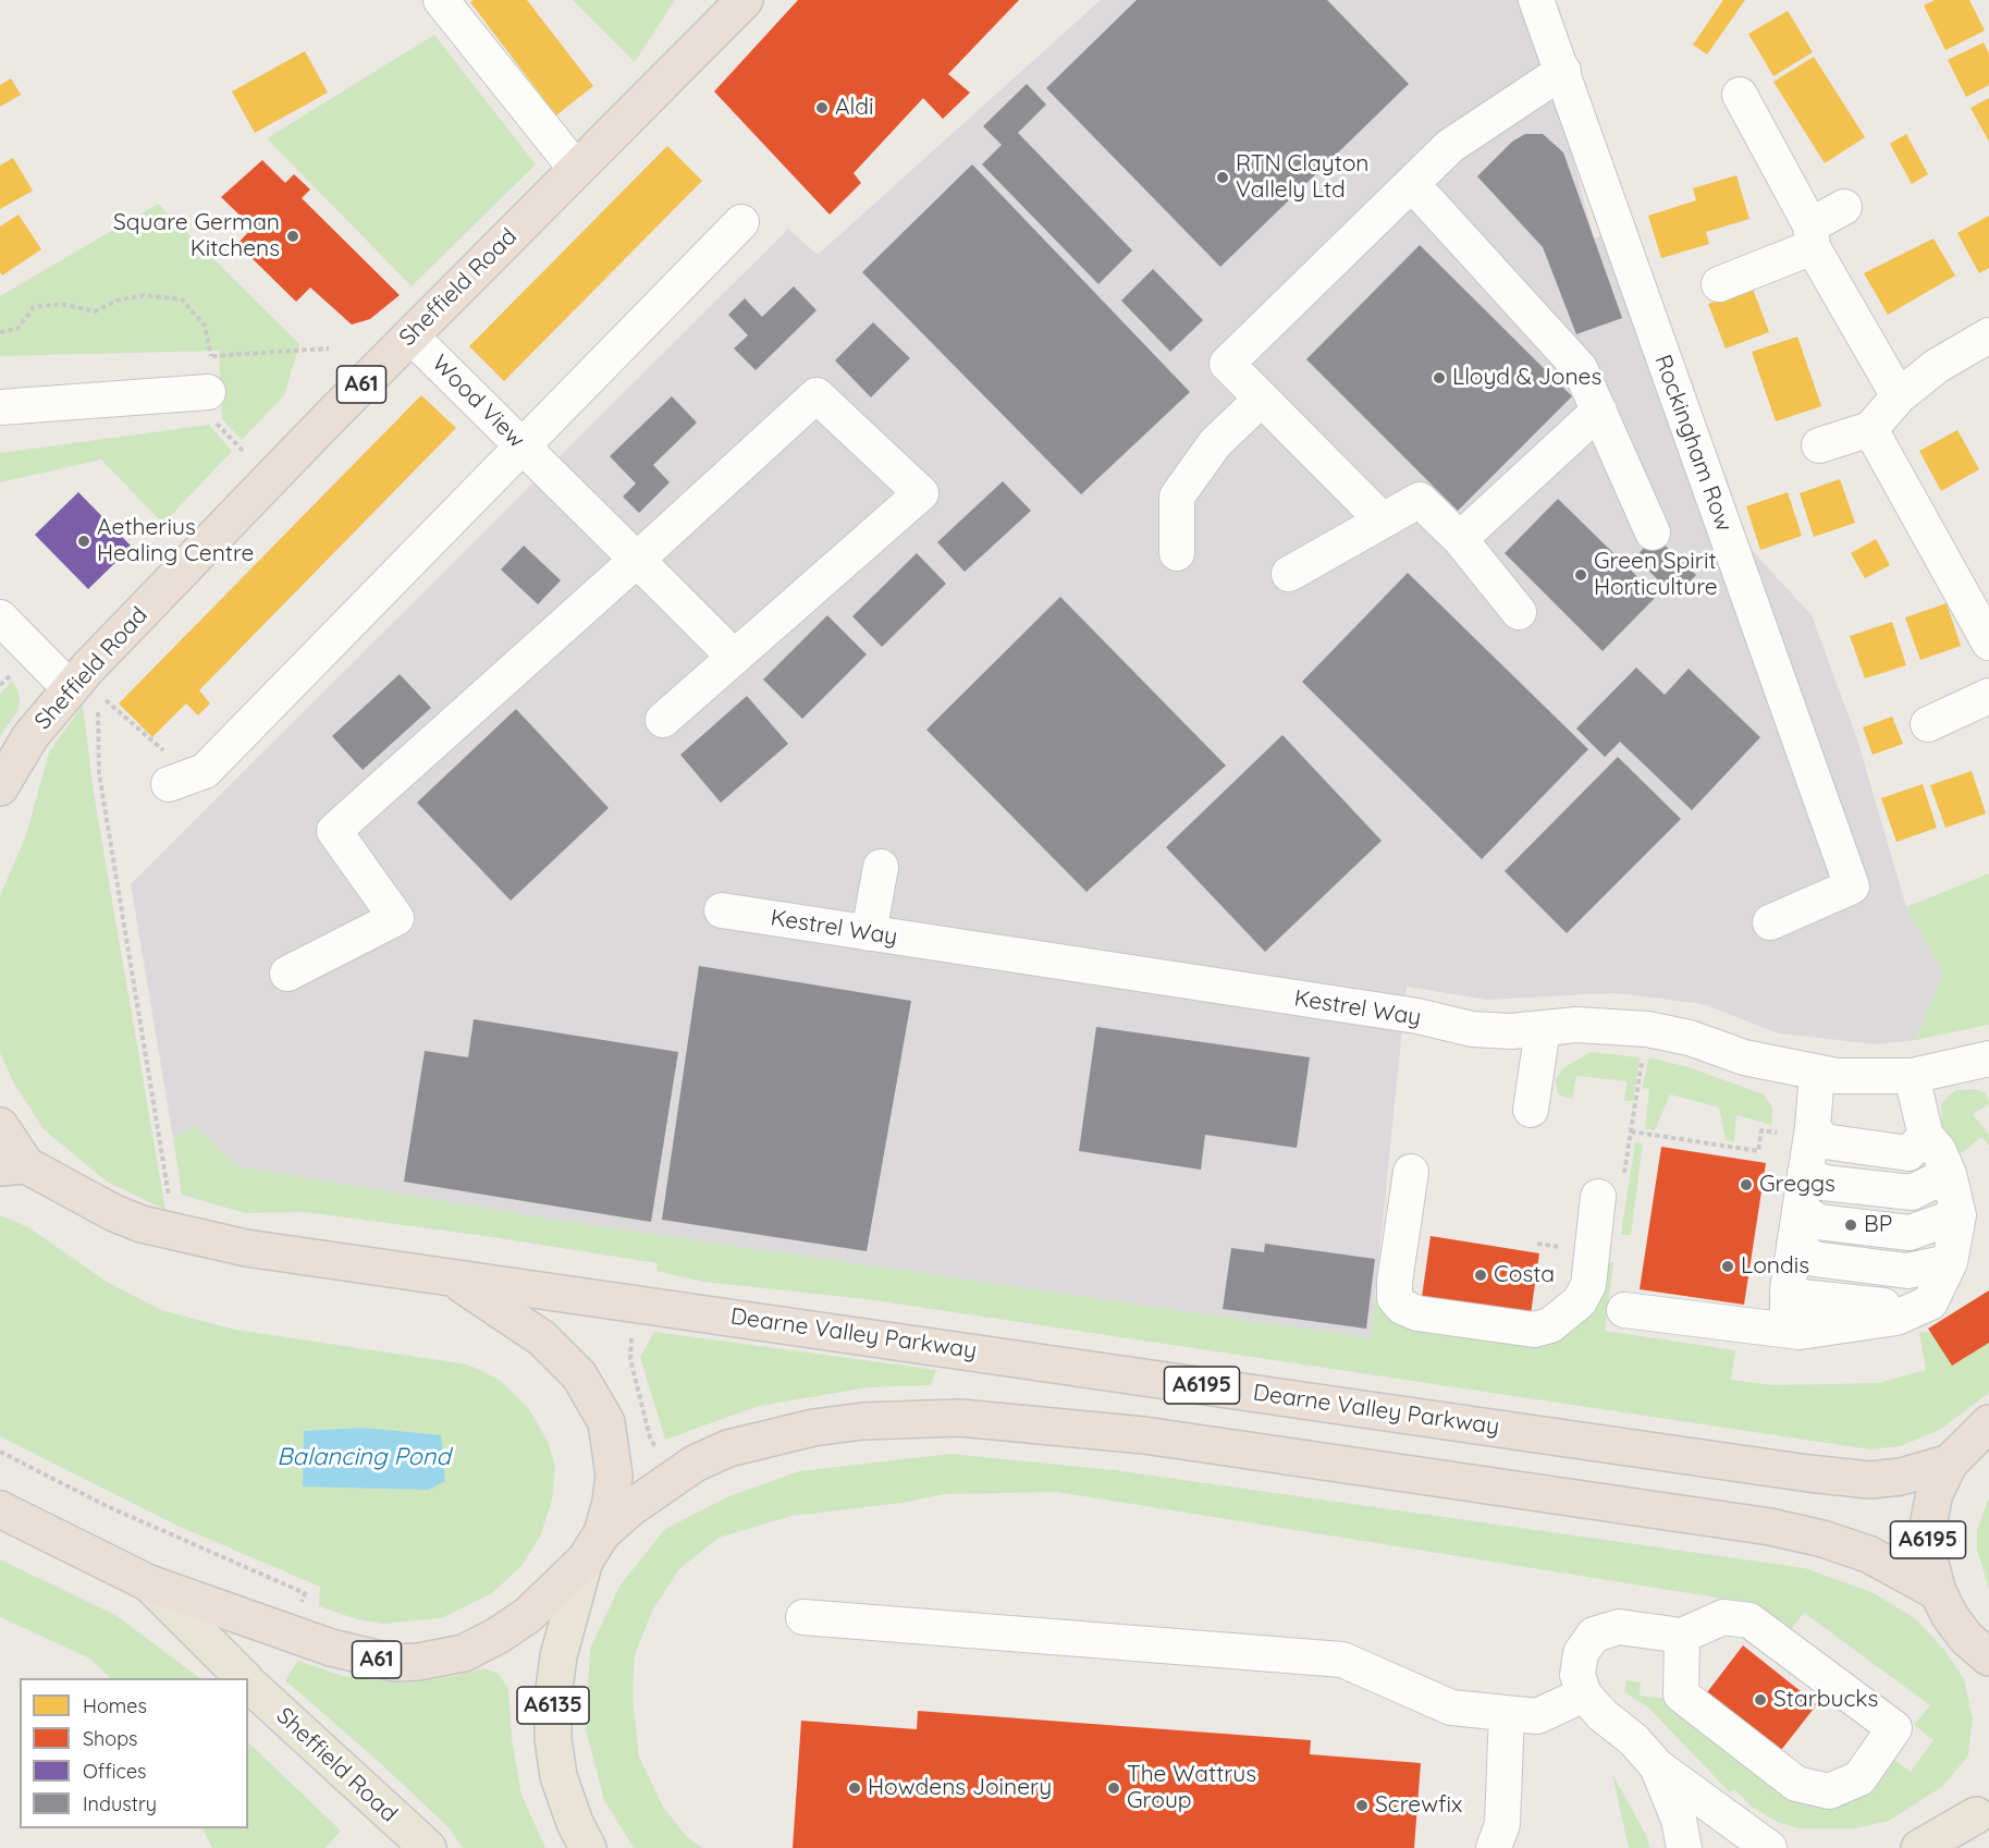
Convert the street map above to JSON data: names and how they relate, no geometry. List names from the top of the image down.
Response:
{
  "streets": {
    "highway": [
      "Sheffield Road",
      "A61",
      "Dearne Valley Parkway",
      "A6195"
    ],
    "main road": ["A6135"],
    "street": ["Wood View", "Rockingham Row", "Kestrel Way"]
  },
  "crossings": [
    ["Sheffield Road", "A61"],
    ["Sheffield Road", "Wood View"],
    ["A61", "A6195"],
    ["A61", "A6135"],
    ["Dearne Valley Parkway", "A6195"],
    ["A6195", "A6135"]
  ],
  "water": ["Balancing Pond"],
  "places": [
    "Aldi",
    "RTN Clayton Vallely Ltd",
    "Square German Kitchens",
    "Lloyd & Jones",
    "Aetherius Healing Centre",
    "Green Spirit Horticulture",
    "Greggs",
    "BP",
    "Londis",
    "Costa",
    "Starbucks",
    "Howdens Joinery",
    "The Wattrus Group",
    "Screwfix"
  ],
  "legend": [
    "Homes",
    "Shops",
    "Offices",
    "Industry"
  ]
}
